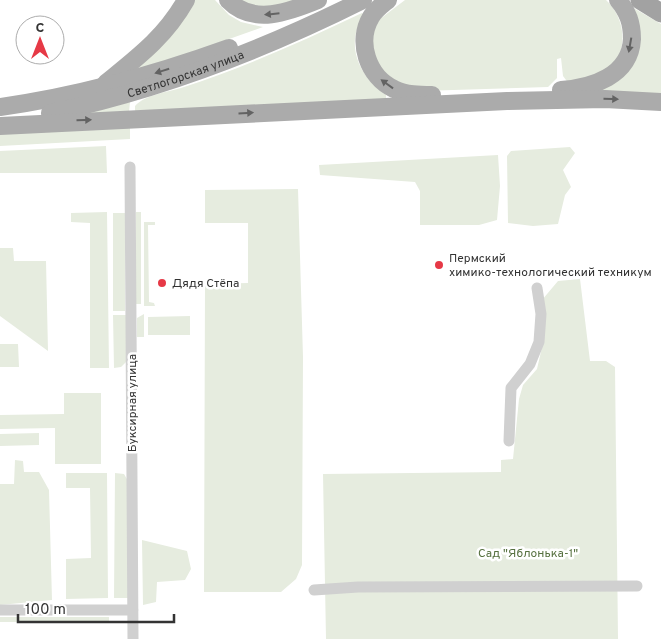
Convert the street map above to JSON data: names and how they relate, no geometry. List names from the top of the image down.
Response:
{
  "streets": {
    "main road": ["Светлогорская улица"],
    "street": ["Буксирная улица"]
  },
  "parks": ["Сад \"Яблонька-1\""],
  "places": ["Пермский химико-технологический техникум", "Дядя Стёпа"],
  "scale_bar": "100 m",
  "north": "top"
}
